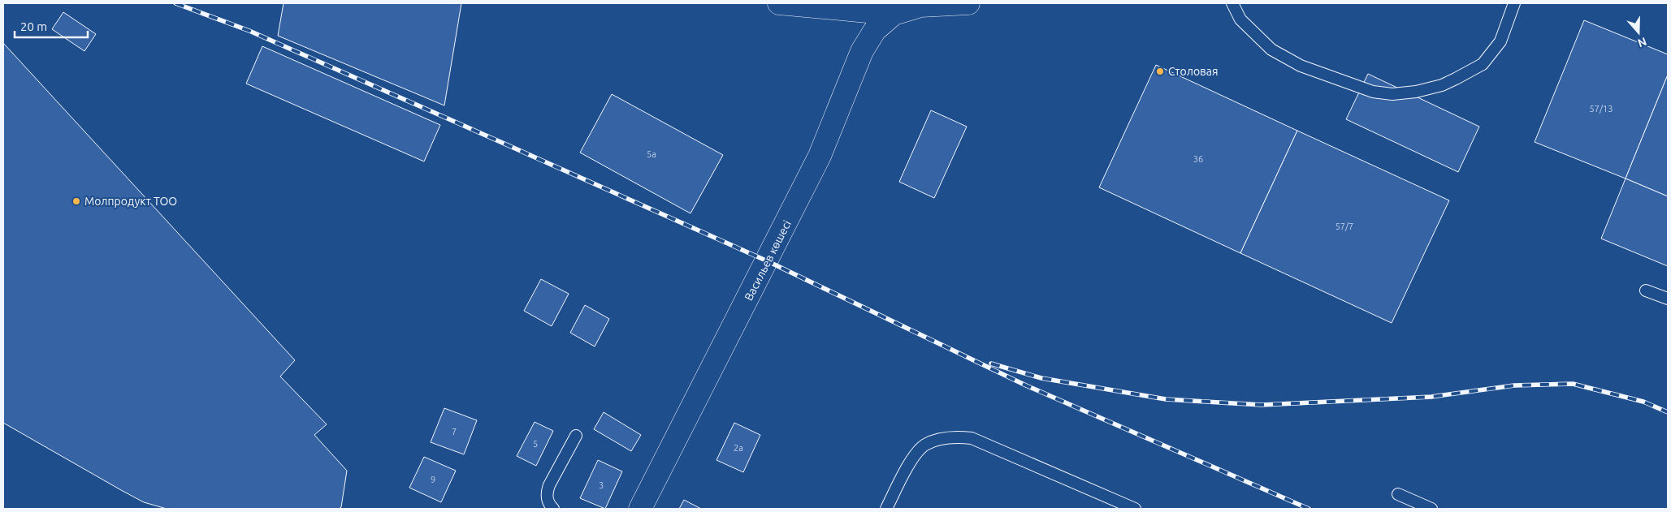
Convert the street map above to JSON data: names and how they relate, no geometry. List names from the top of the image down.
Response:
{
  "streets": {
    "street": ["Васильев көшесі"]
  },
  "places": ["Столовая", "Молпродукт ТОО"],
  "house_numbers": [
    "57/13",
    "5а",
    "36",
    "57/7",
    "7",
    "5",
    "2а",
    "9",
    "3"
  ],
  "scale_bar": "20 m",
  "north": "bottom"
}
